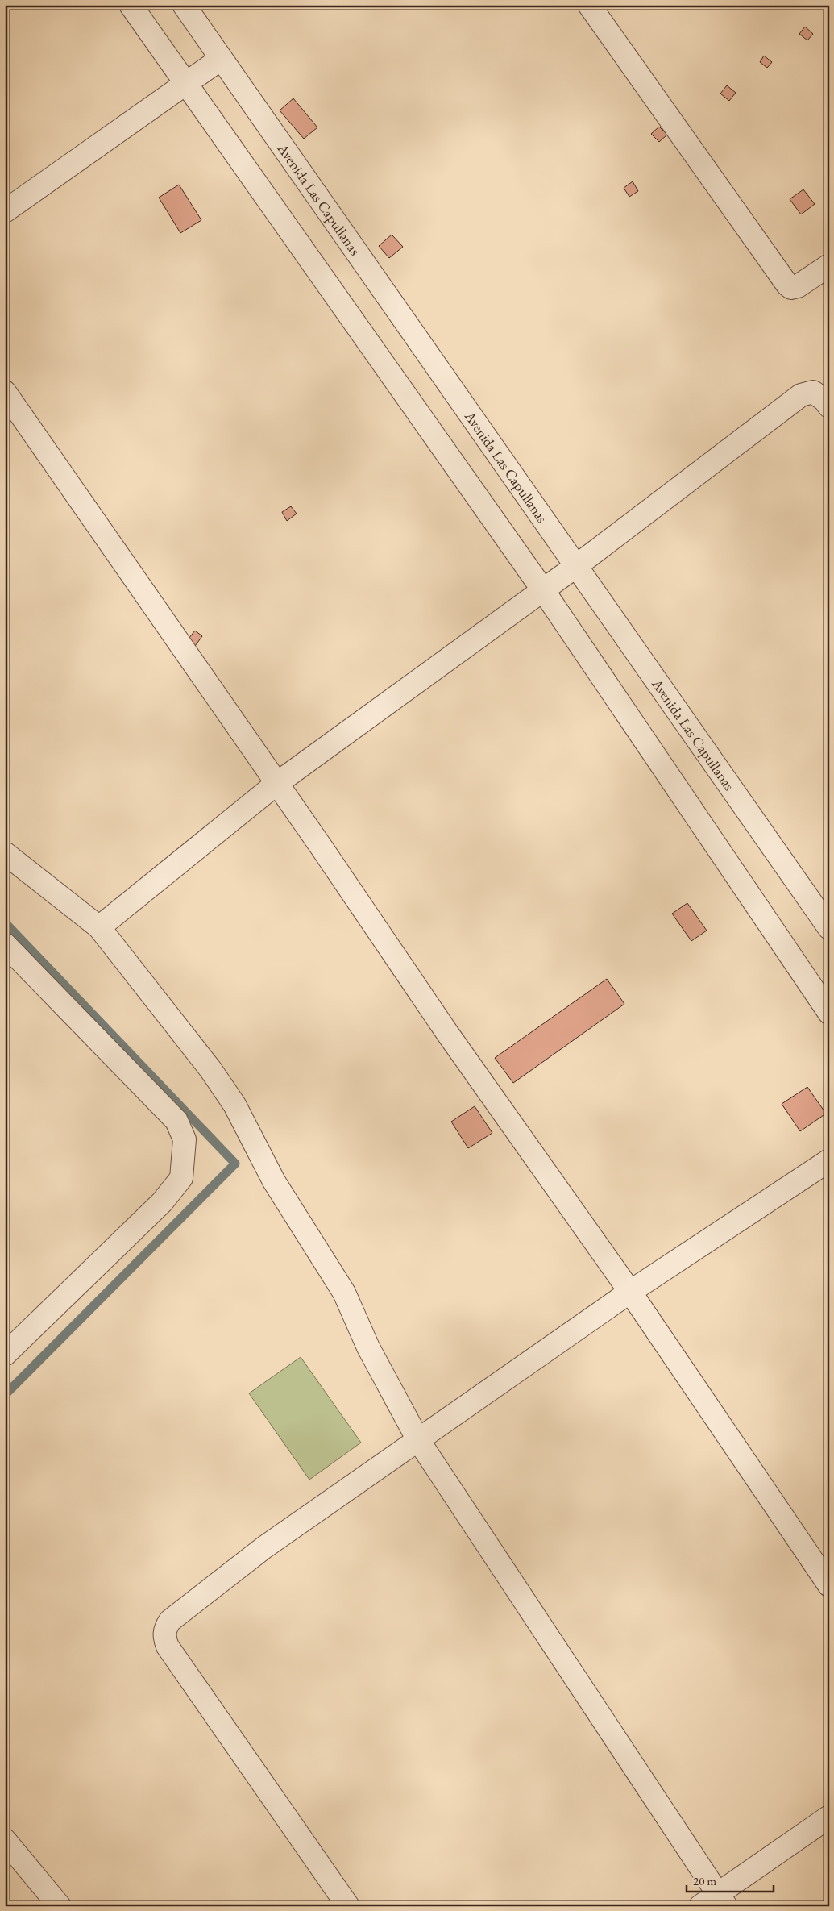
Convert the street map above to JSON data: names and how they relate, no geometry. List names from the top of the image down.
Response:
{
  "streets": {
    "street": ["Avenida Las Capullanas"]
  },
  "scale_bar": "20 m"
}
